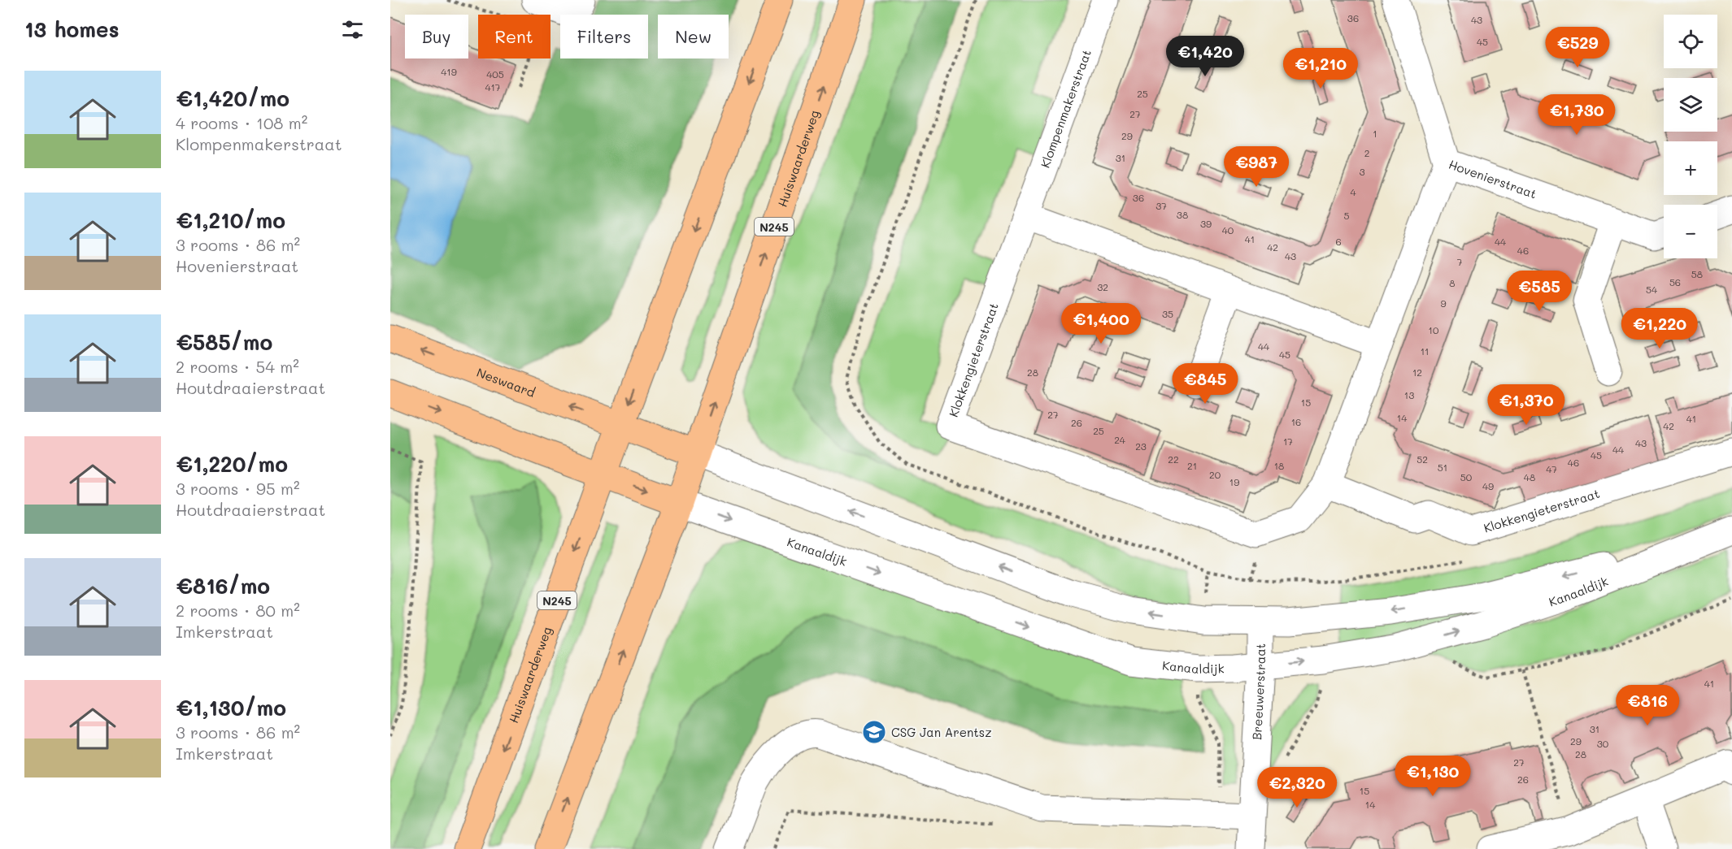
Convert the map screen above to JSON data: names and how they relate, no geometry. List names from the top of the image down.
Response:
{
  "streets": {
    "main road": ["Huiswaarderweg", "N245", "Neswaard"],
    "street": [
      "Klompenmakerstraat",
      "Hovenierstraat",
      "Klokkengieterstraat",
      "Kanaaldijk",
      "Breeuwerstraat"
    ]
  },
  "crossings": [
    ["Klompenmakerstraat", "Klokkengieterstraat"],
    ["Huiswaarderweg", "Neswaard"],
    ["Huiswaarderweg", "Kanaaldijk"],
    ["Hovenierstraat", "Klokkengieterstraat"],
    ["Kanaaldijk", "Breeuwerstraat"]
  ],
  "places": {
    "school or university": ["CSG Jan Arentsz"]
  },
  "house_numbers": [
    "36",
    "43",
    "45",
    "419",
    "405",
    "417",
    "25",
    "27",
    "1",
    "29",
    "2",
    "31",
    "3",
    "4",
    "36",
    "37",
    "38",
    "5",
    "39",
    "40",
    "41",
    "6",
    "44",
    "42",
    "46",
    "43",
    "7",
    "58",
    "56",
    "8",
    "32",
    "54",
    "9",
    "35",
    "10",
    "44",
    "11",
    "45",
    "28",
    "12",
    "13",
    "15",
    "27",
    "14",
    "41",
    "16",
    "26",
    "42",
    "25",
    "24",
    "17",
    "43",
    "23",
    "44",
    "45",
    "22",
    "52",
    "46",
    "21",
    "18",
    "51",
    "47",
    "20",
    "50",
    "48",
    "19",
    "49",
    "41",
    "31",
    "29",
    "30",
    "28",
    "27",
    "26",
    "15",
    "14"
  ],
  "page": {
    "heading": "13 homes",
    "map_buttons": ["+", "−"],
    "chip": [
      "Buy",
      "Rent",
      "Filters",
      "New"
    ],
    "price": [
      "€529",
      "€1,420",
      "€1,210",
      "€1,730",
      "€987",
      "€585",
      "€1,400",
      "€1,220",
      "€845",
      "€1,370",
      "€816",
      "€1,130",
      "€2,320"
    ],
    "list": [
      {
        "name": "€1,420/mo",
        "note": "4 rooms · 108 m² · Klompenmakerstraat"
      },
      {
        "name": "€1,210/mo",
        "note": "3 rooms · 86 m² · Hovenierstraat"
      },
      {
        "name": "€585/mo",
        "note": "2 rooms · 54 m² · Houtdraaierstraat"
      },
      {
        "name": "€1,220/mo",
        "note": "3 rooms · 95 m² · Houtdraaierstraat"
      },
      {
        "name": "€816/mo",
        "note": "2 rooms · 80 m² · Imkerstraat"
      },
      {
        "name": "€1,130/mo",
        "note": "3 rooms · 86 m² · Imkerstraat"
      }
    ]
  }
}
